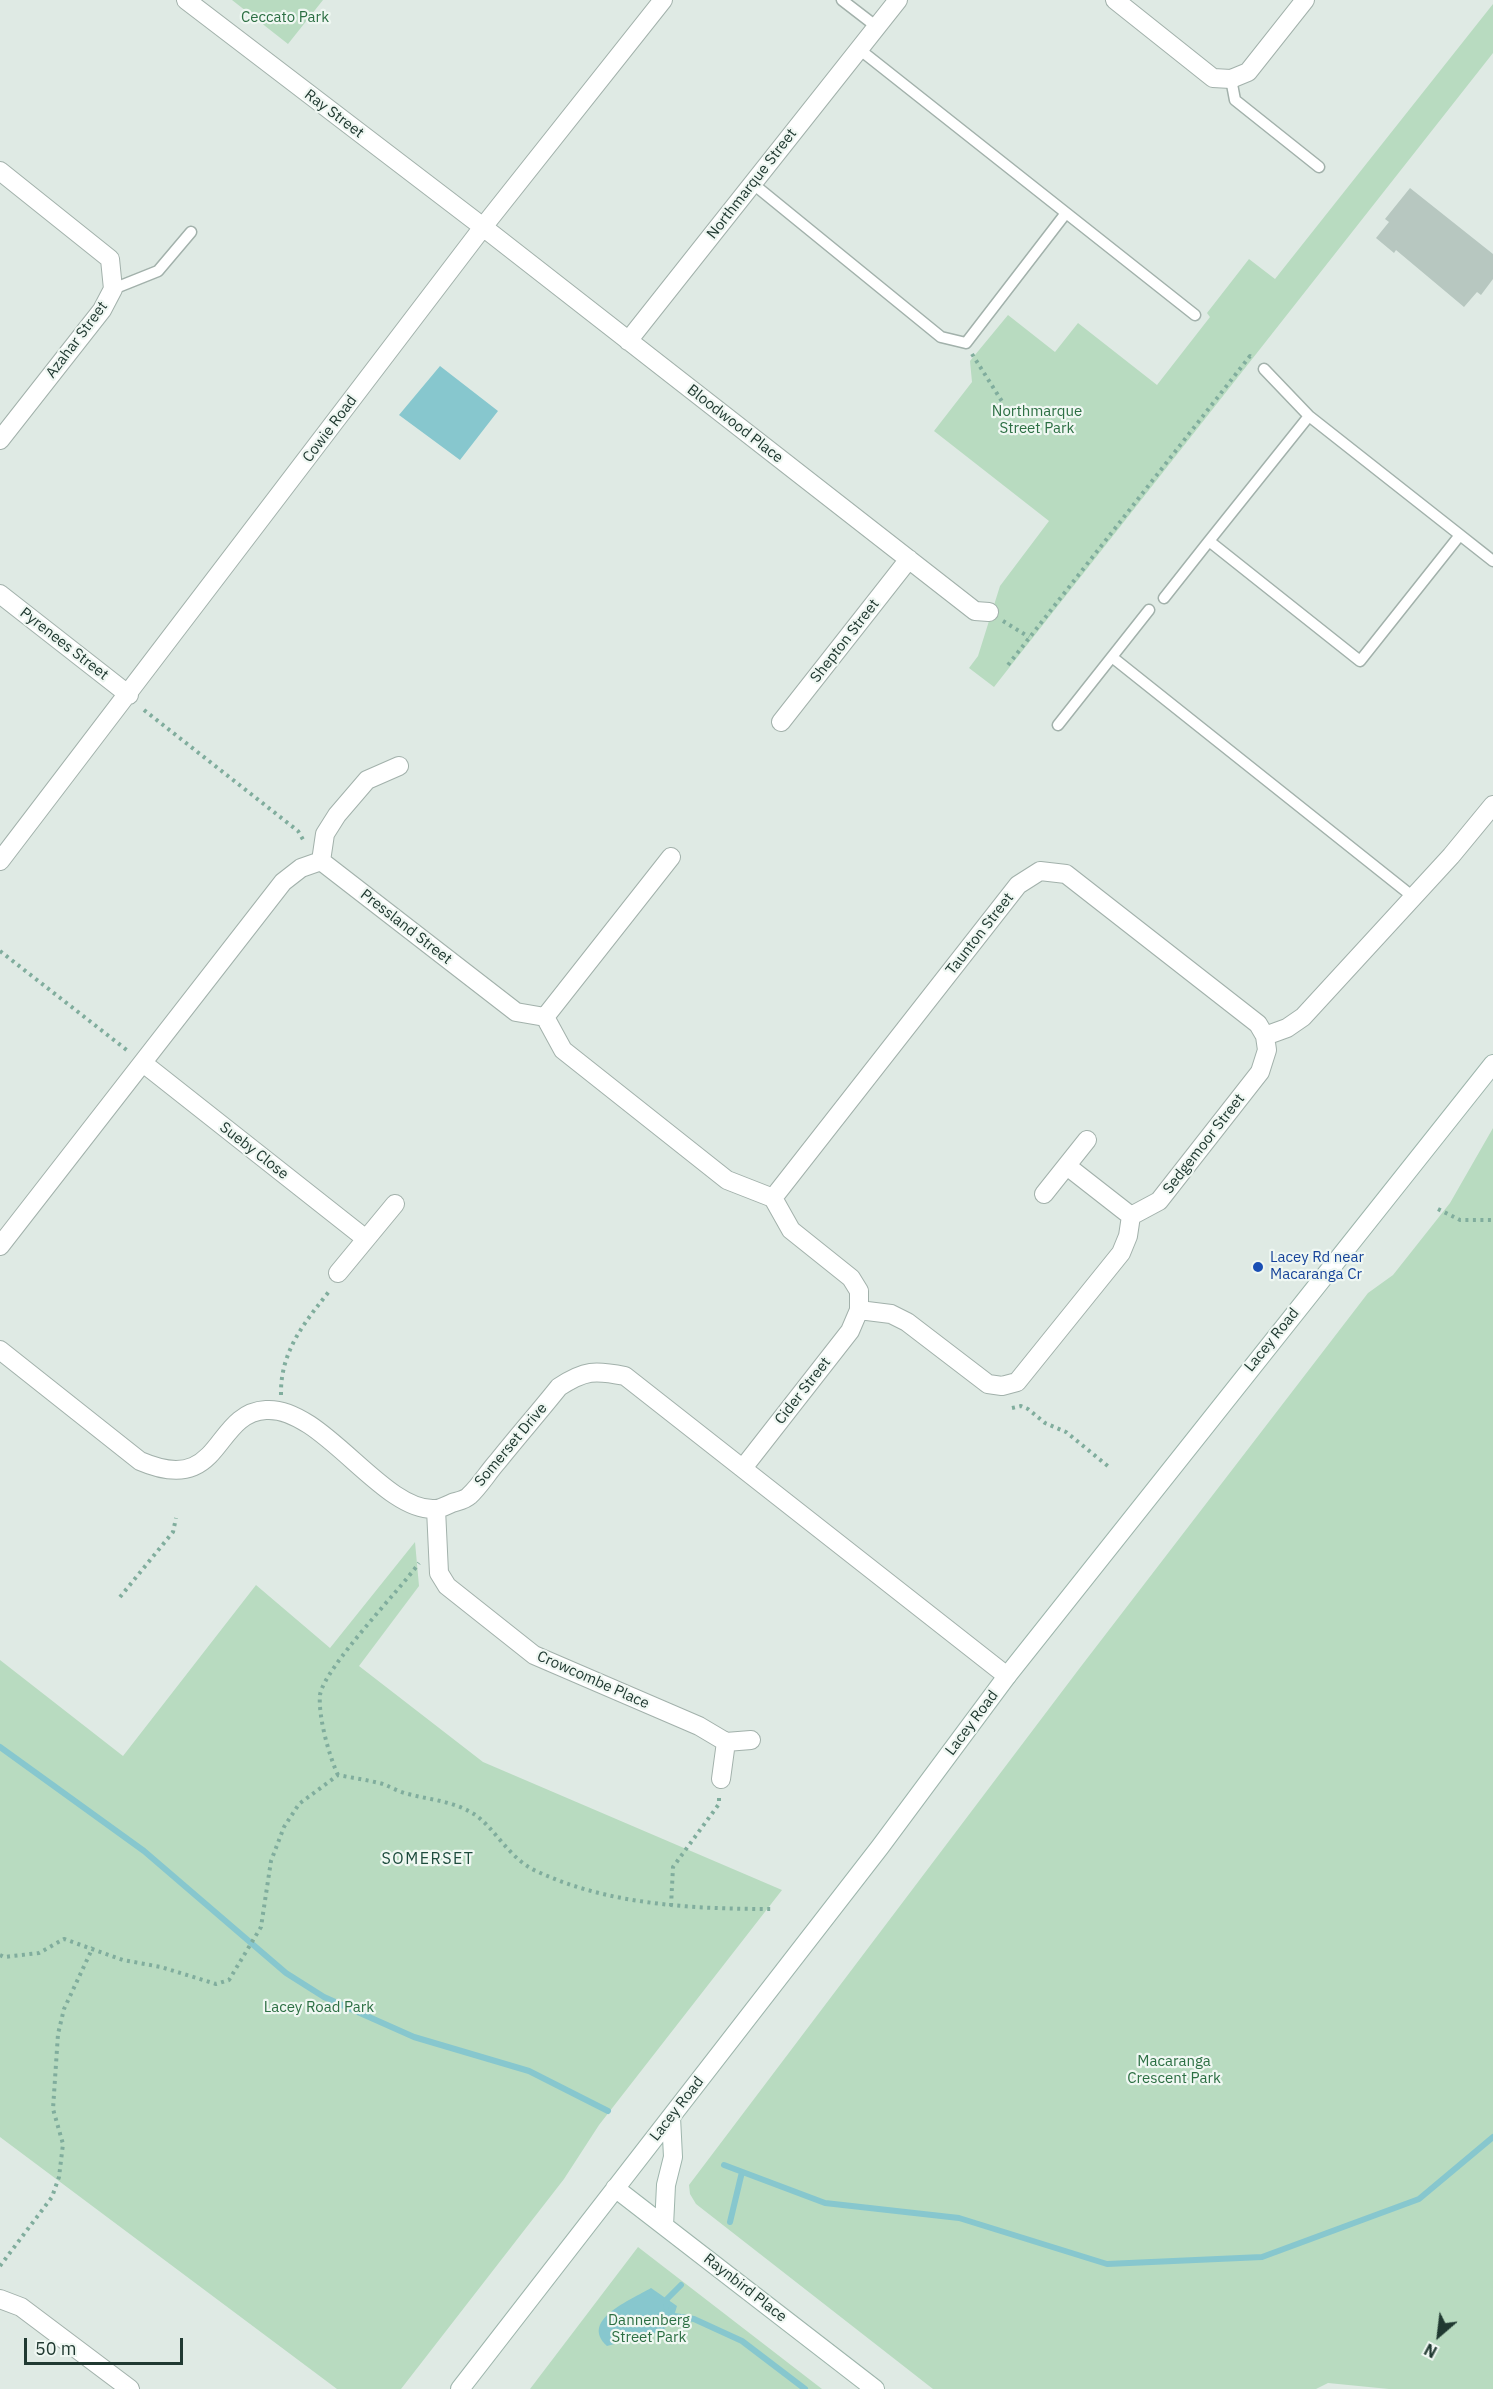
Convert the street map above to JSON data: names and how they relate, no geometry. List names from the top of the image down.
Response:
{
  "streets": {
    "street": [
      "Ray Street",
      "Northmarque Street",
      "Azahar Street",
      "Bloodwood Place",
      "Cowie Road",
      "Shepton Street",
      "Pyrenees Street",
      "Pressland Street",
      "Taunton Street",
      "Sedgemoor Street",
      "Sueby Close",
      "Lacey Road",
      "Cider Street",
      "Somerset Drive",
      "Crowcombe Place",
      "Raynbird Place"
    ]
  },
  "crossings": [
    ["Ray Street", "Bloodwood Place"],
    ["Ray Street", "Cowie Road"],
    ["Northmarque Street", "Bloodwood Place"],
    ["Bloodwood Place", "Cowie Road"],
    ["Bloodwood Place", "Shepton Street"],
    ["Cowie Road", "Pyrenees Street"],
    ["Taunton Street", "Sedgemoor Street"],
    ["Lacey Road", "Somerset Drive"],
    ["Lacey Road", "Raynbird Place"],
    ["Cider Street", "Somerset Drive"],
    ["Somerset Drive", "Crowcombe Place"]
  ],
  "districts": ["SOMERSET"],
  "parks": [
    "Ceccato Park",
    "Northmarque Street Park",
    "Lacey Road Park",
    "Macaranga Crescent Park",
    "Dannenberg Street Park"
  ],
  "places": ["Lacey Rd near Macaranga Cr"],
  "scale_bar": "50 m",
  "north": "bottom left"
}
